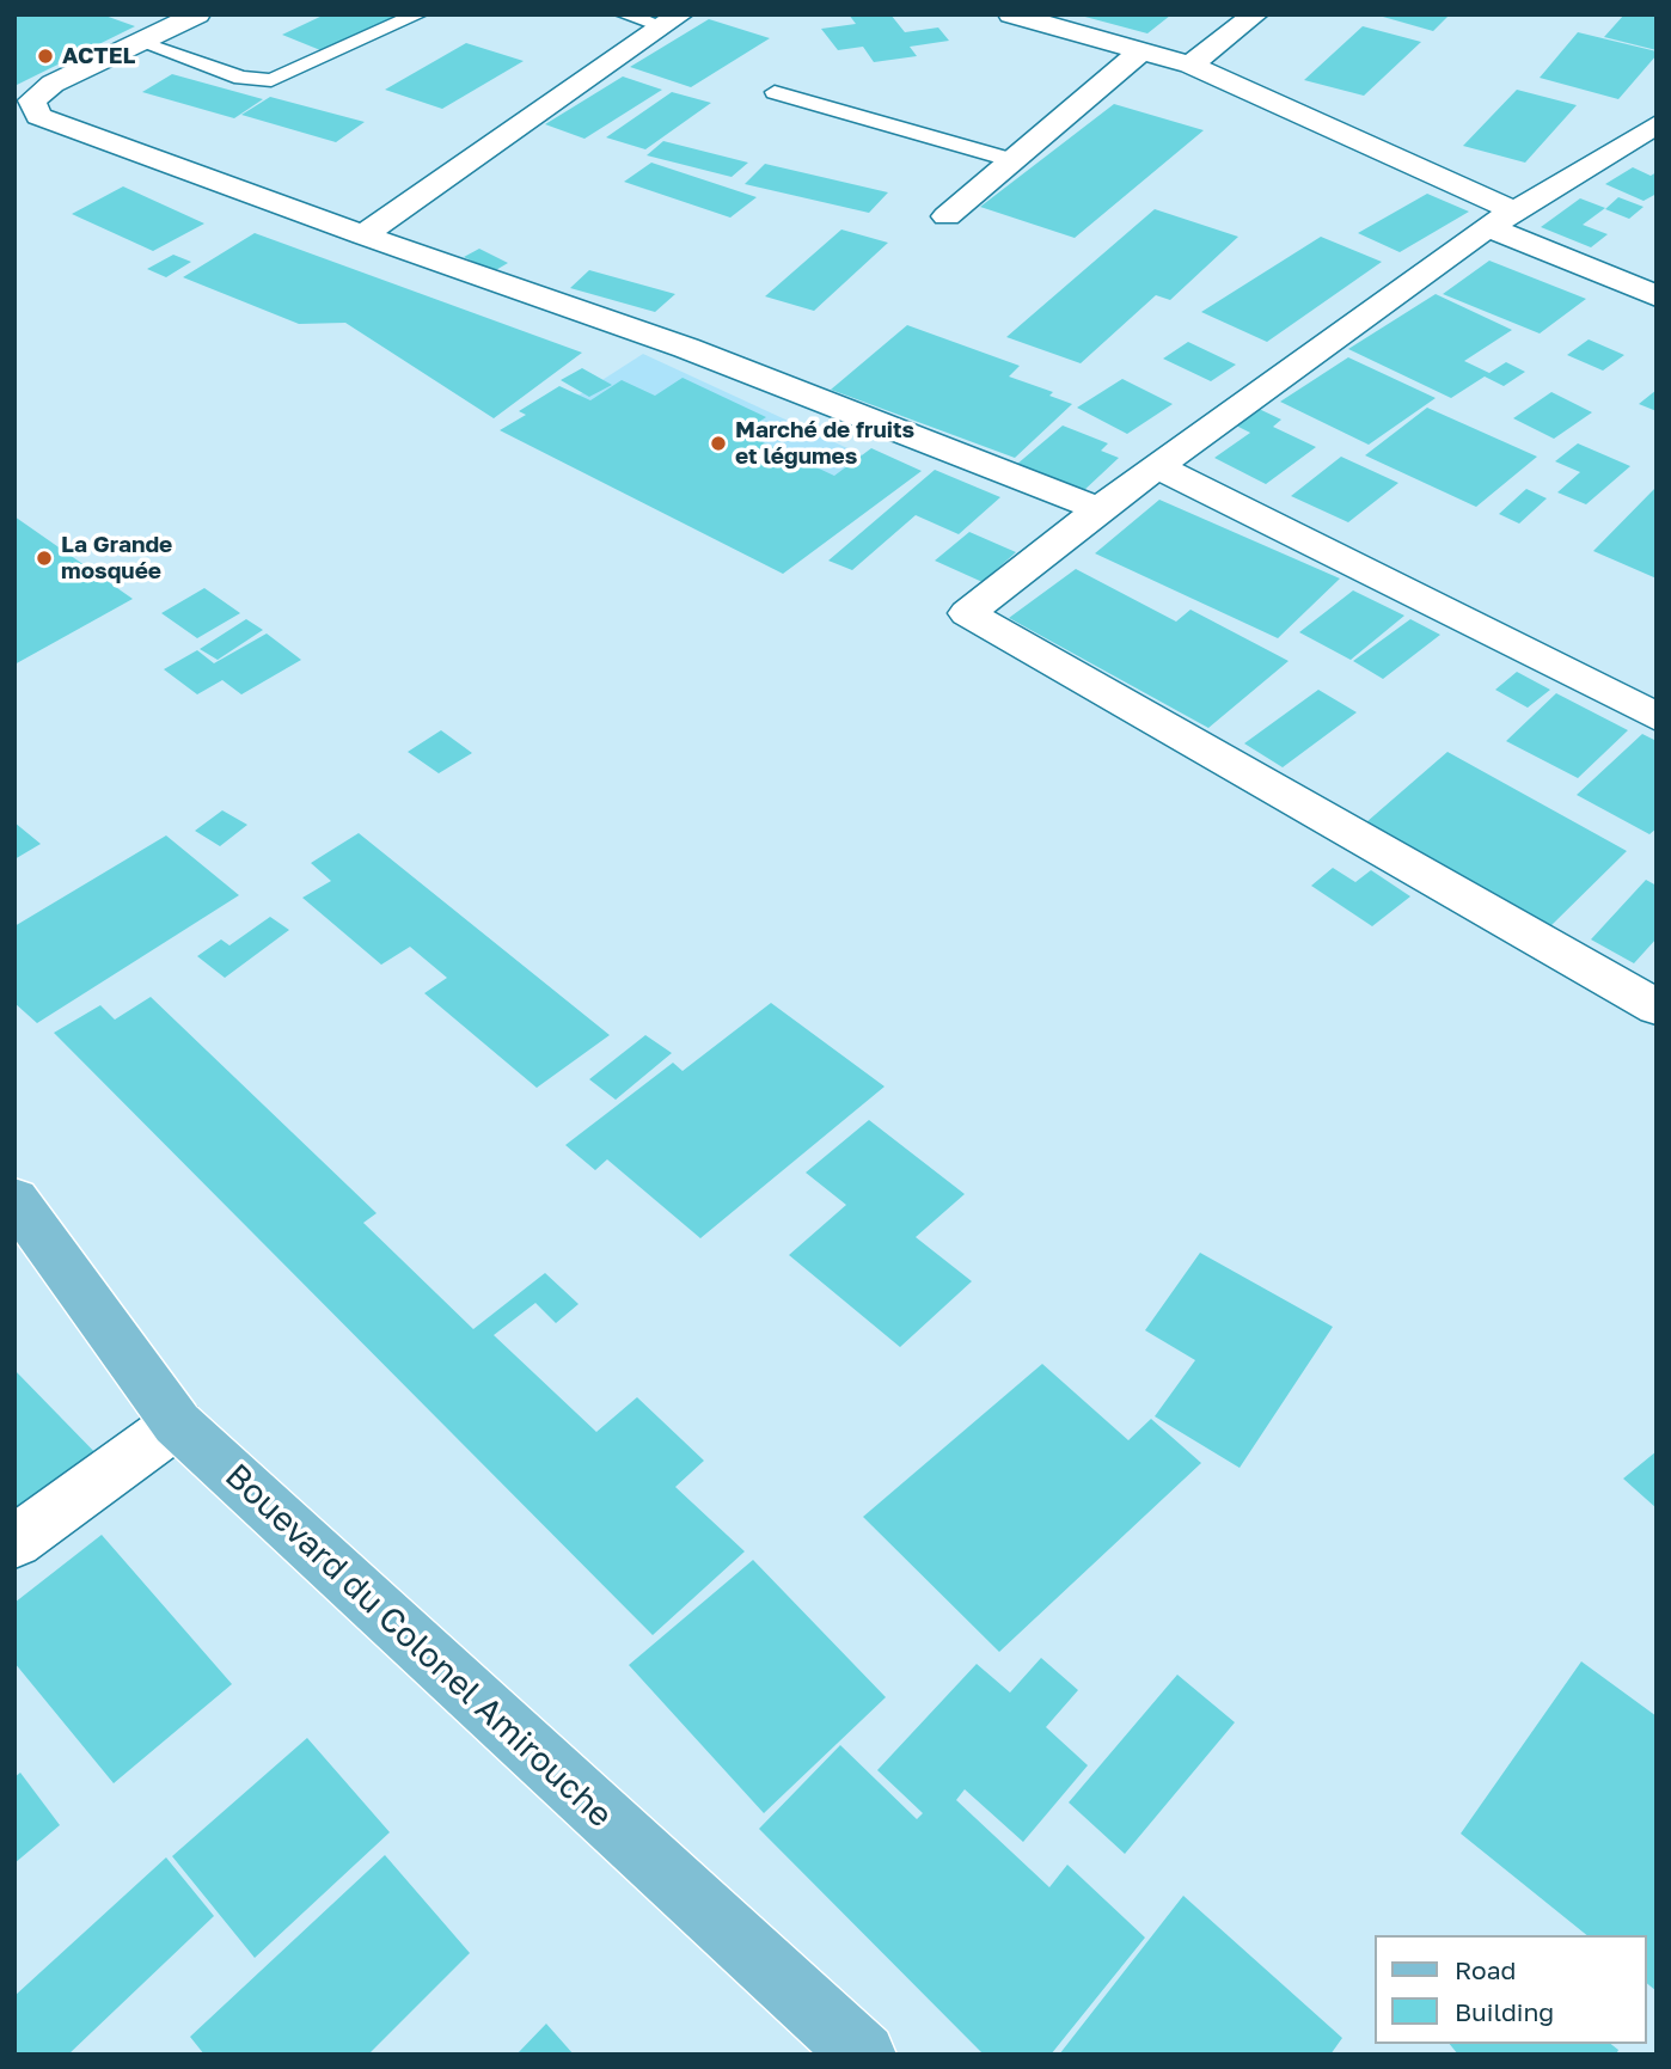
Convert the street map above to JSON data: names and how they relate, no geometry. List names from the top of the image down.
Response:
{
  "streets": {
    "main road": ["Bouevard du Colonel Amirouche"]
  },
  "places": ["ACTEL", "Marché de fruits et légumes", "La Grande mosquée"],
  "legend": ["Road", "Building"]
}
